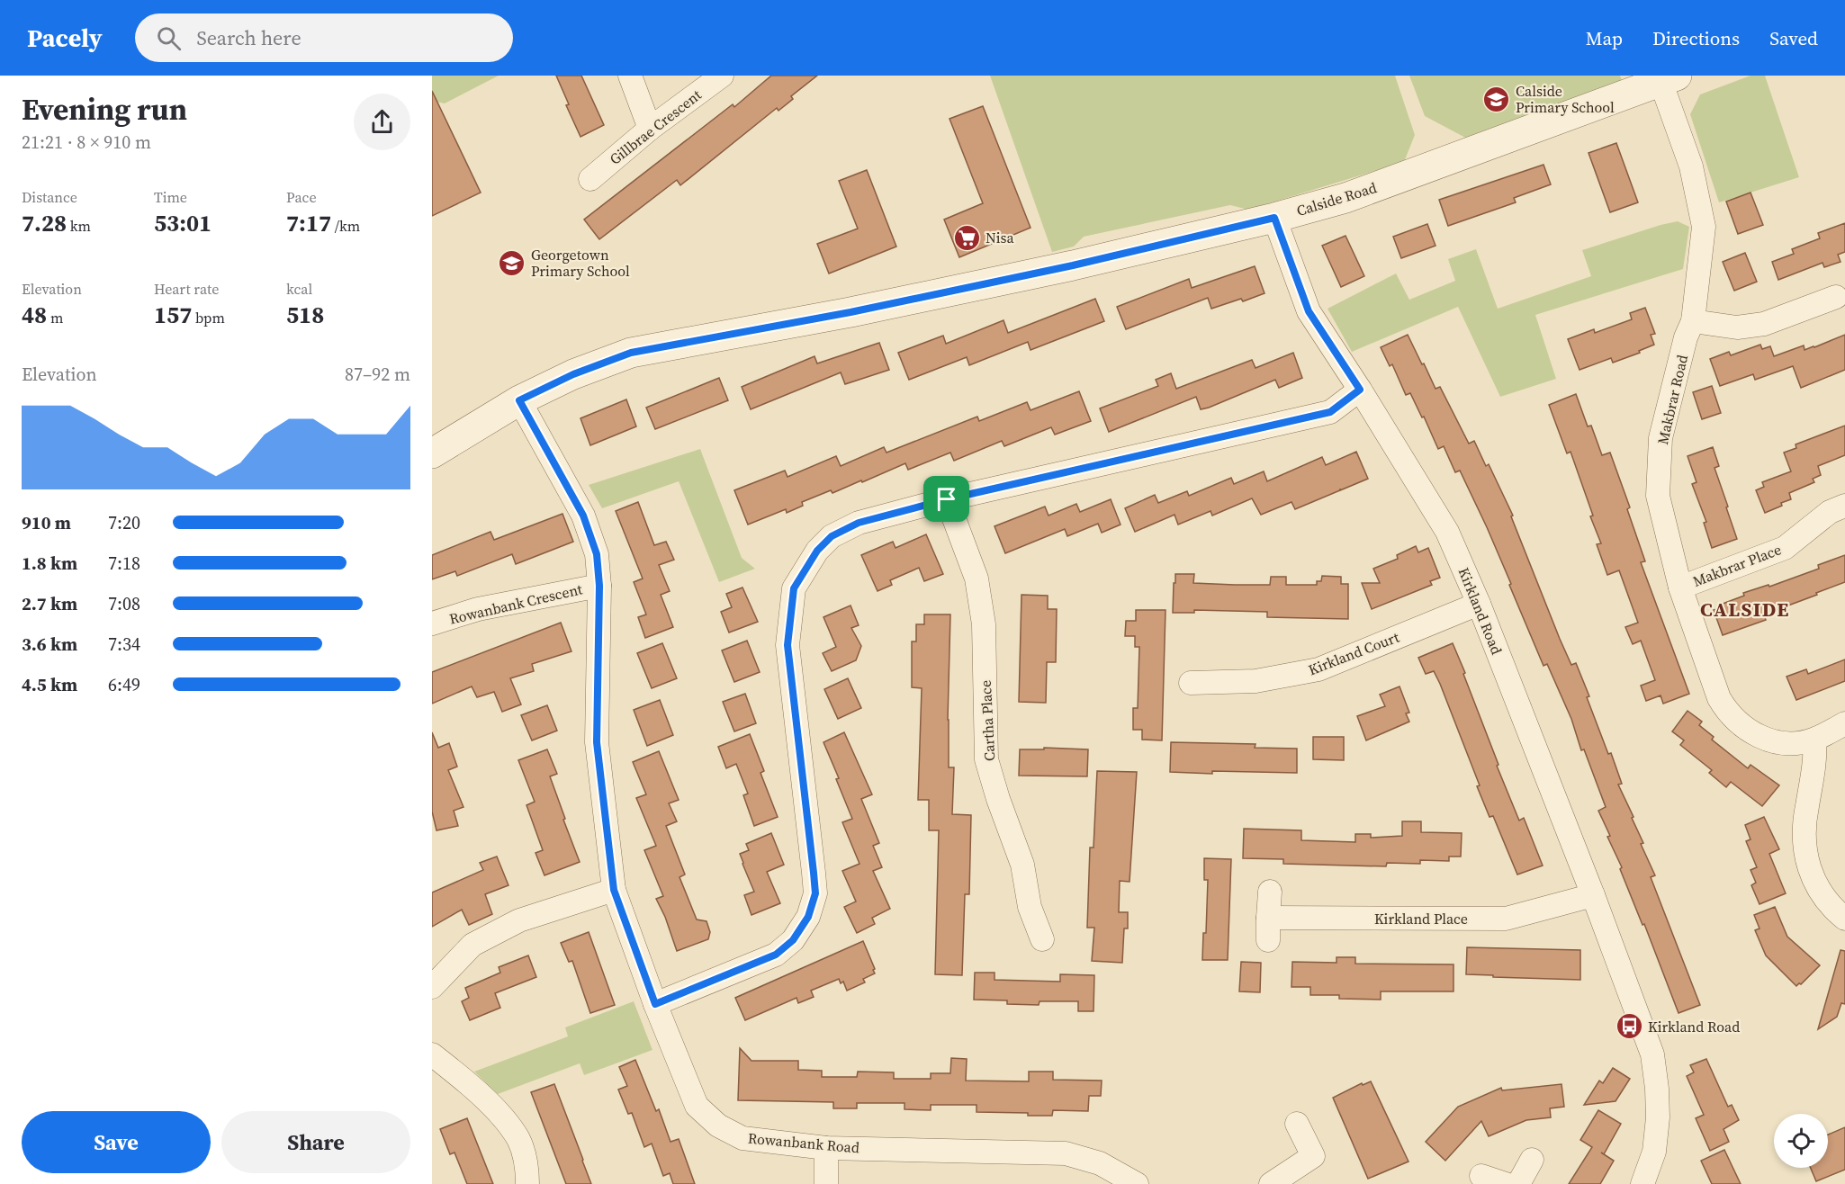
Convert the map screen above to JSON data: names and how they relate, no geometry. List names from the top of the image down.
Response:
{
  "streets": {
    "street": [
      "Gillbrae Crescent",
      "Calside Road",
      "Makbrar Road",
      "Makbrar Place",
      "Rowanbank Crescent",
      "Kirkland Road",
      "Kirkland Court",
      "Cartha Place",
      "Kirkland Place",
      "Rowanbank Road"
    ]
  },
  "crossings": [
    ["Calside Road", "Makbrar Road"],
    ["Calside Road", "Kirkland Road"],
    ["Calside Road", "Rowanbank Road"],
    ["Makbrar Road", "Makbrar Place"],
    ["Rowanbank Crescent", "Rowanbank Road"],
    ["Kirkland Road", "Kirkland Court"],
    ["Kirkland Road", "Kirkland Place"]
  ],
  "districts": ["CALSIDE"],
  "places": {
    "school or university": ["Calside Primary School", "Georgetown Primary School"],
    "supermarket": ["Nisa"],
    "bus stop": ["Kirkland Road"]
  },
  "page": {
    "header": "Pacely",
    "search": "Search here",
    "nav": ["Map", "Directions", "Saved"],
    "heading": ["Evening run", "21:21 · 8 × 910 m"],
    "stats": [
      ["Distance", "7.28 km"],
      ["Time", "53:01"],
      ["Pace", "7:17 /km"],
      ["Elevation", "48 m"],
      ["Heart rate", "157 bpm"],
      ["kcal", "518"]
    ],
    "chart": ["Elevation", "87–92 m"],
    "list": [
      {
        "name": "910 m",
        "note": "7:20"
      },
      {
        "name": "1.8 km",
        "note": "7:18"
      },
      {
        "name": "2.7 km",
        "note": "7:08"
      },
      {
        "name": "3.6 km",
        "note": "7:34"
      },
      {
        "name": "4.5 km",
        "note": "6:49"
      }
    ],
    "buttons": ["Save", "Share"]
  }
}
